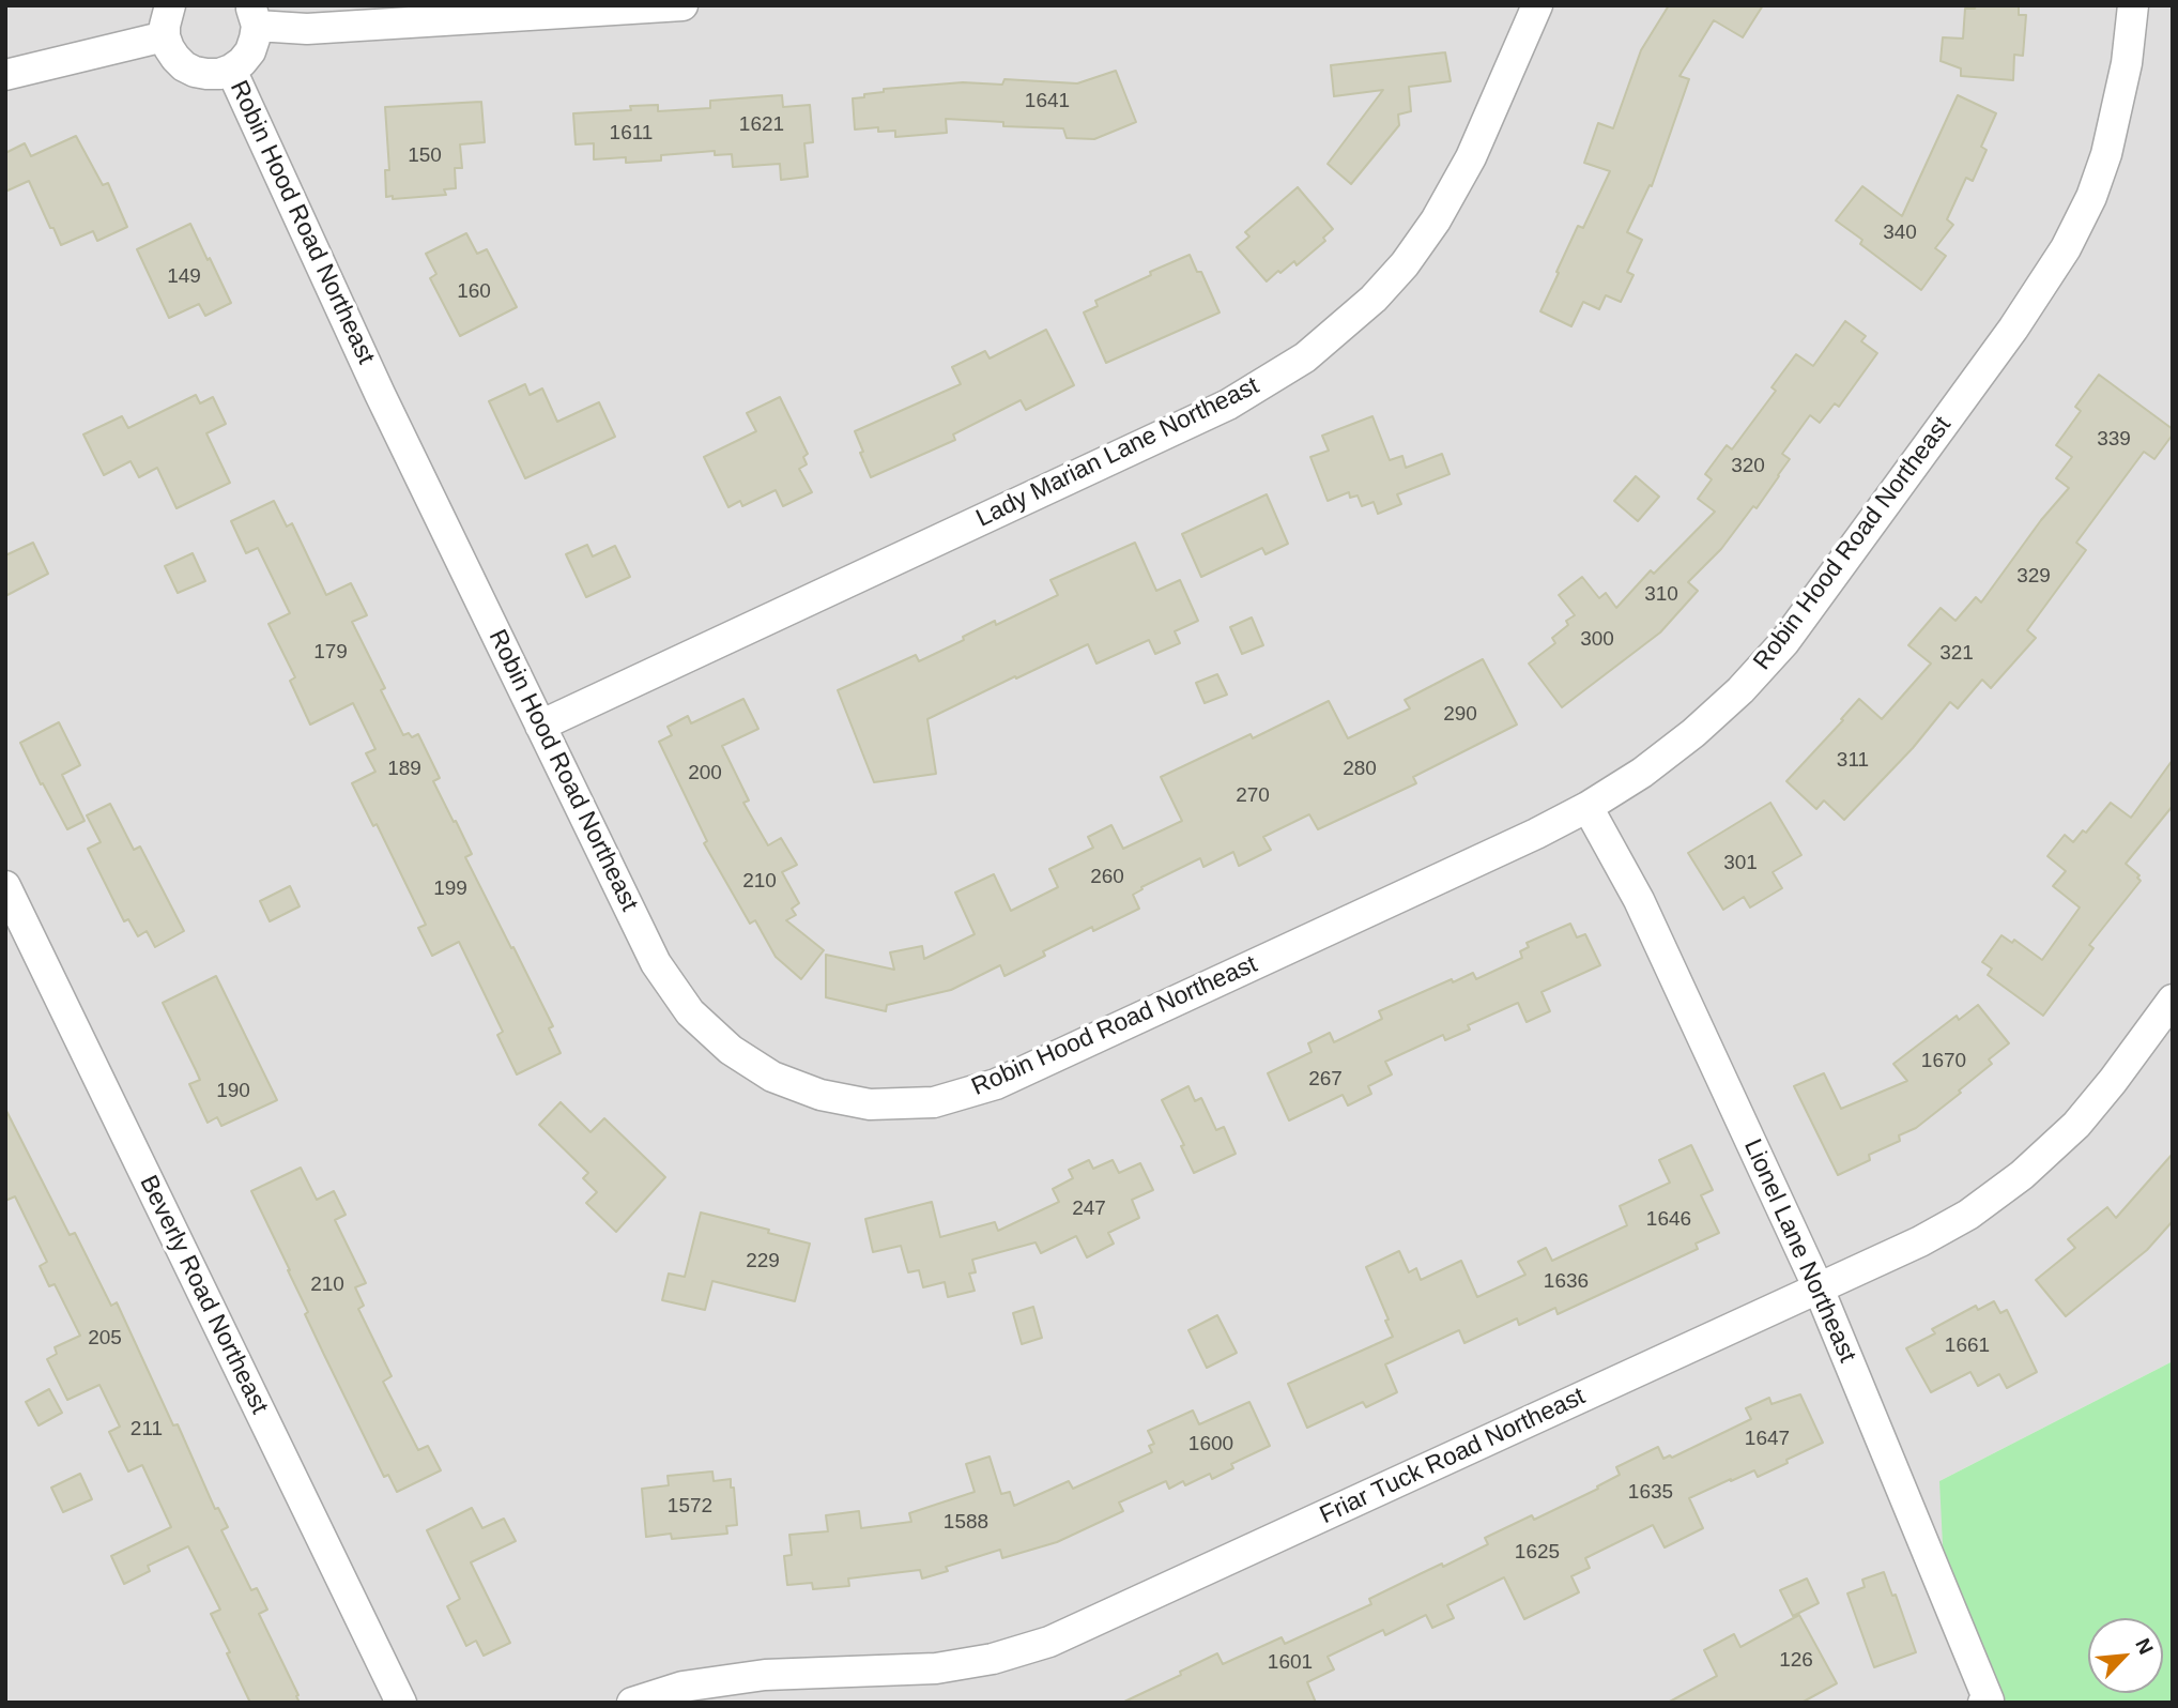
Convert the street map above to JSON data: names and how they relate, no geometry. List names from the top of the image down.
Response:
{
  "streets": {
    "street": [
      "Robin Hood Road Northeast",
      "Lady Marian Lane Northeast",
      "Lionel Lane Northeast",
      "Beverly Road Northeast",
      "Friar Tuck Road Northeast"
    ]
  },
  "crossings": [
    ["Robin Hood Road Northeast", "Lady Marian Lane Northeast"],
    ["Robin Hood Road Northeast", "Lionel Lane Northeast"],
    ["Lionel Lane Northeast", "Friar Tuck Road Northeast"]
  ],
  "house_numbers": [
    "1641",
    "1621",
    "1611",
    "150",
    "340",
    "149",
    "160",
    "339",
    "320",
    "329",
    "310",
    "300",
    "179",
    "321",
    "290",
    "311",
    "189",
    "280",
    "200",
    "270",
    "301",
    "260",
    "210",
    "199",
    "1670",
    "267",
    "190",
    "247",
    "1646",
    "229",
    "1636",
    "210",
    "205",
    "1661",
    "211",
    "1647",
    "1600",
    "1635",
    "1572",
    "1588",
    "1625",
    "126",
    "1601"
  ],
  "north": "top right"
}
